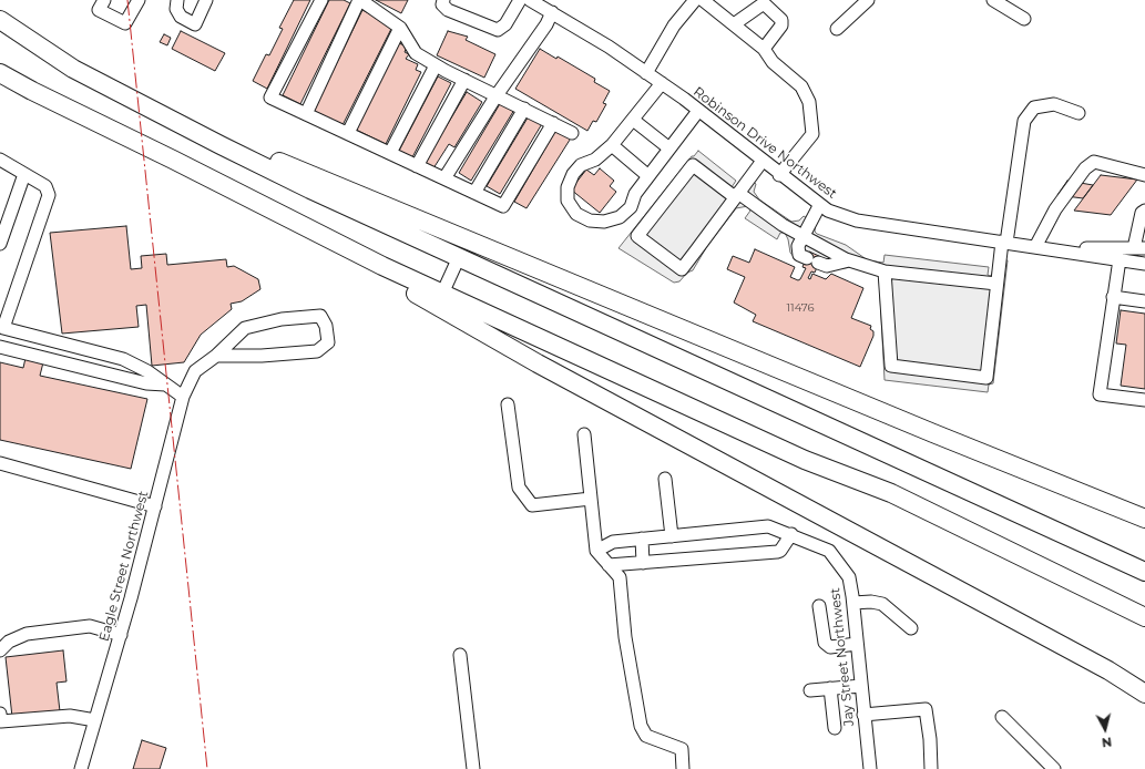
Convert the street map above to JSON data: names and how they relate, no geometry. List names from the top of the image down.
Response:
{
  "streets": {
    "street": ["Robinson Drive Northwest", "Eagle Street Northwest", "Jay Street Northwest"]
  },
  "house_numbers": ["11476"],
  "north": "bottom"
}
